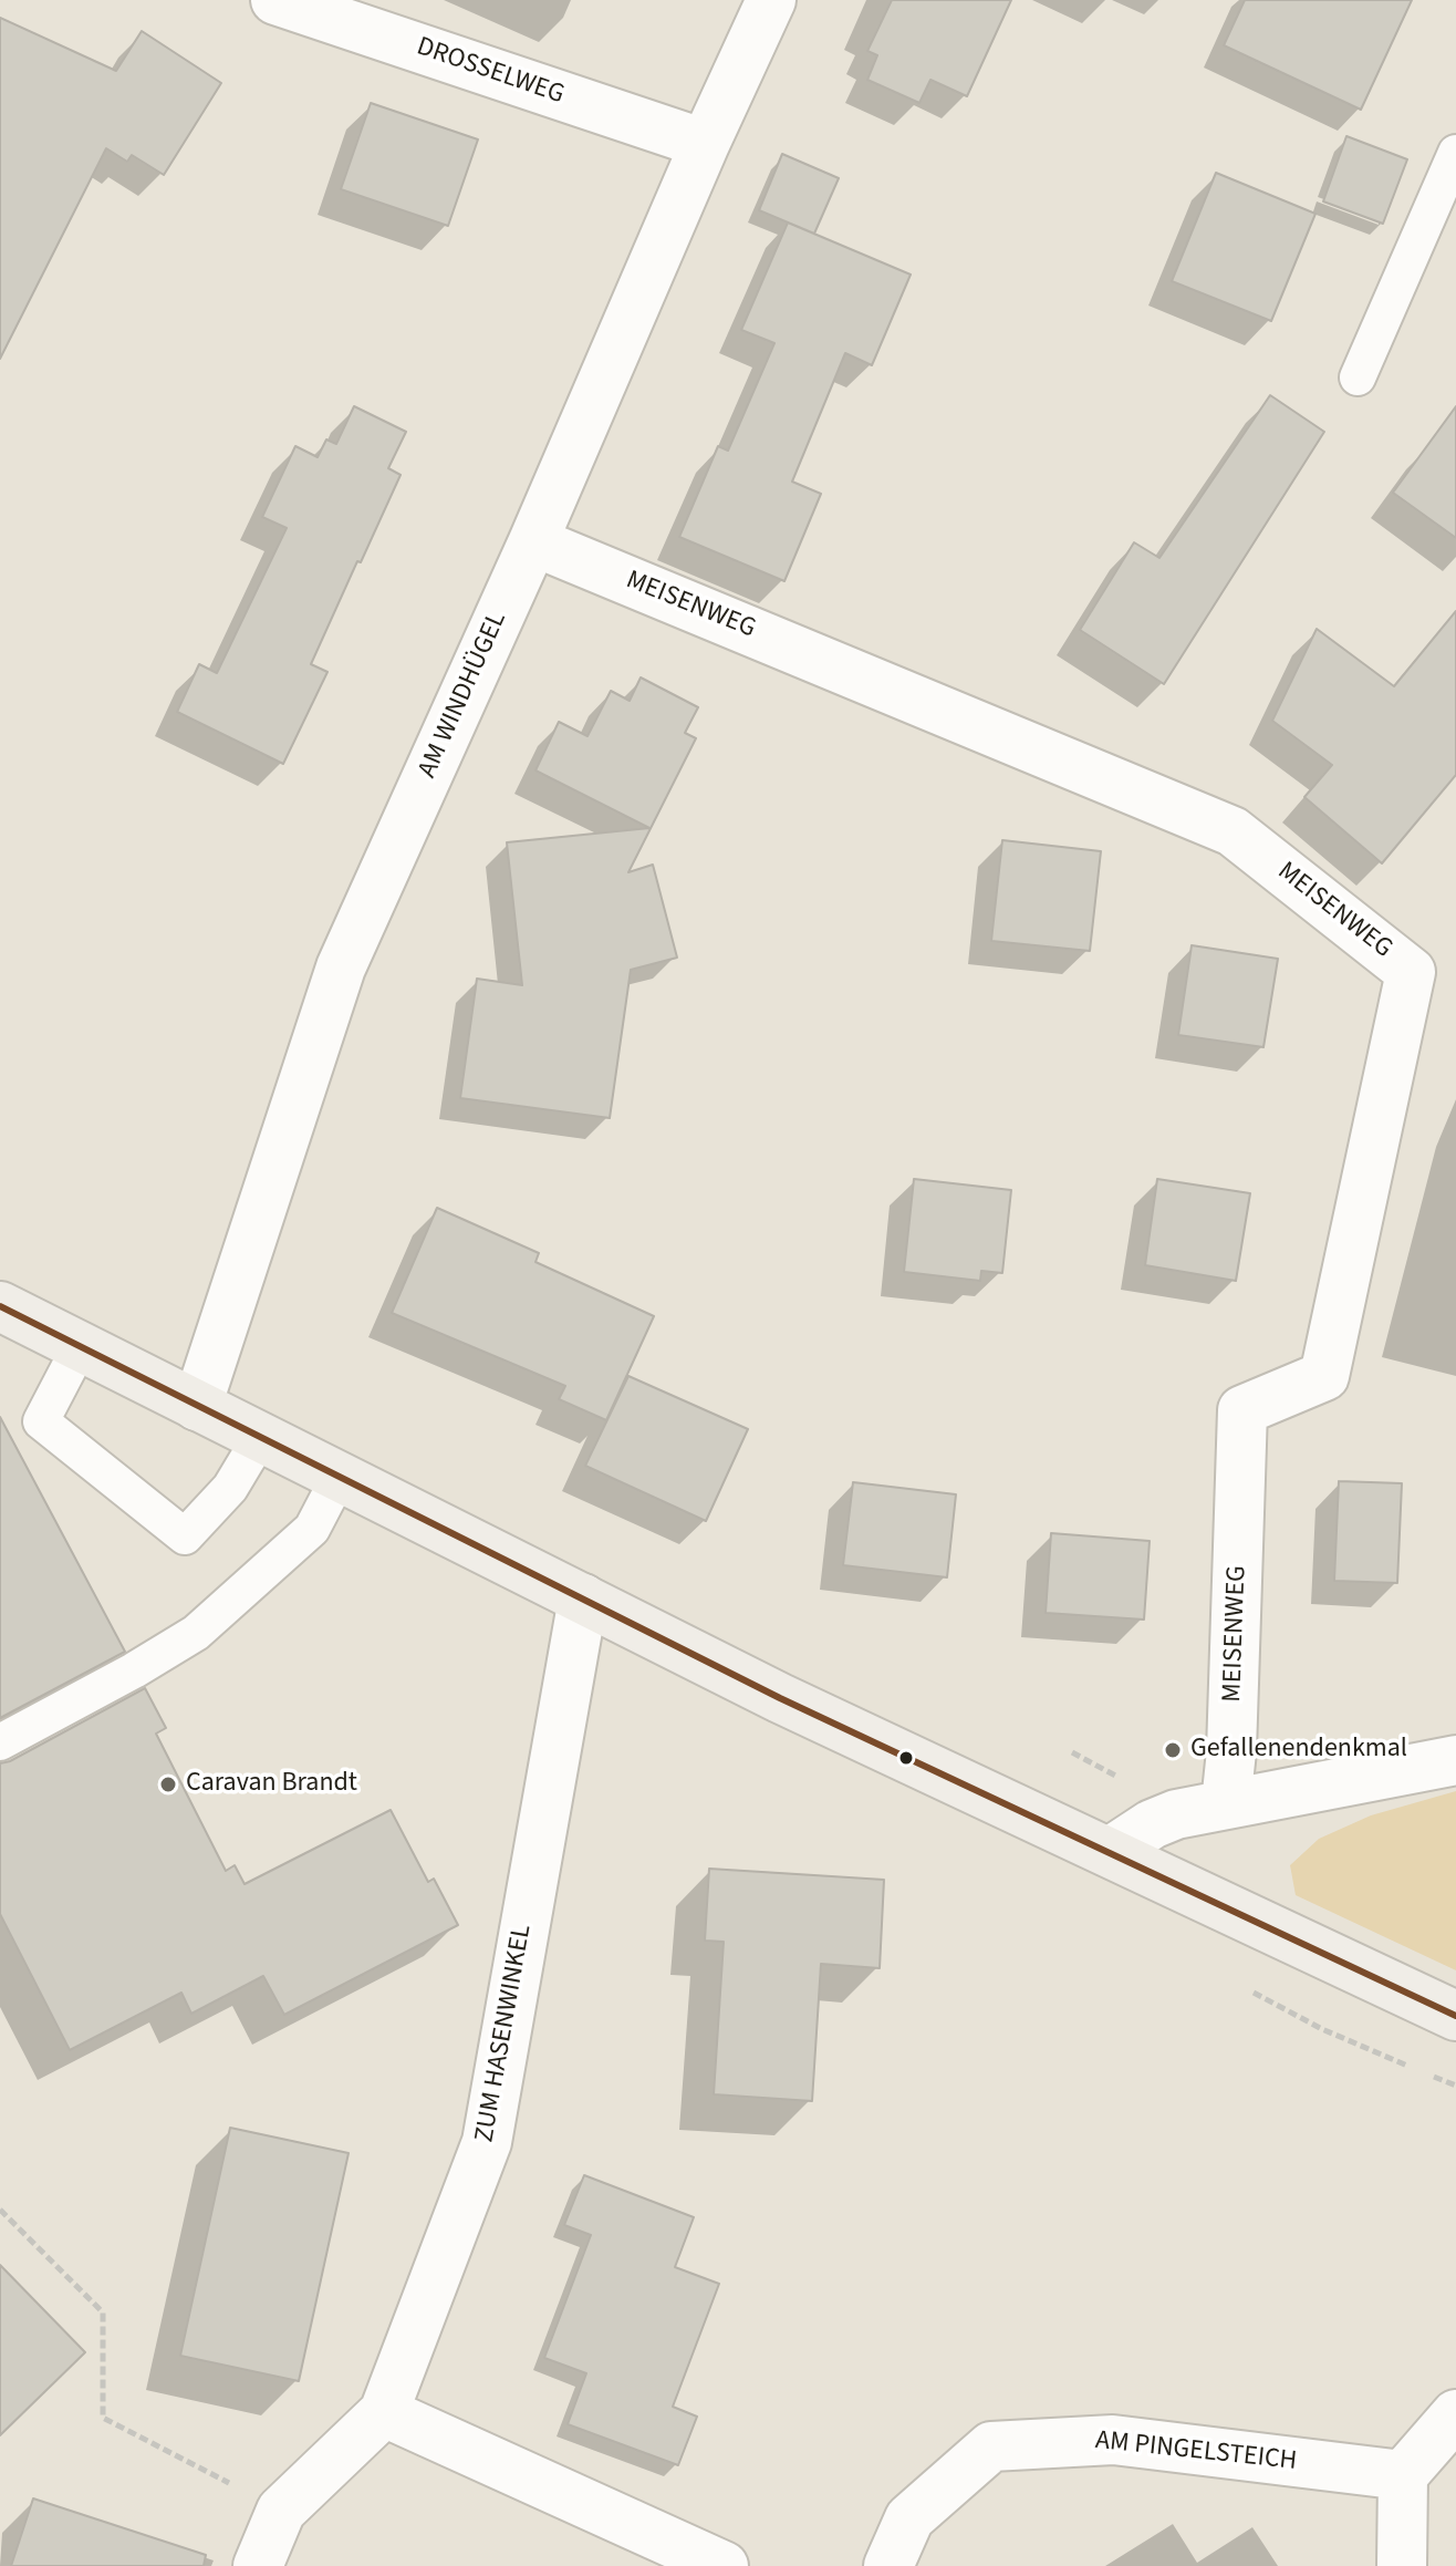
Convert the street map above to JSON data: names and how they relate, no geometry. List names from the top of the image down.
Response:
{
  "streets": {
    "street": [
      "DROSSELWEG",
      "MEISENWEG",
      "AM WINDHÜGEL",
      "ZUM HASENWINKEL",
      "AM PINGELSTEICH"
    ]
  },
  "crossings": [
    ["DROSSELWEG", "AM WINDHÜGEL"],
    ["MEISENWEG", "AM WINDHÜGEL"]
  ],
  "places": ["Gefallenendenkmal", "Caravan Brandt"]
}
